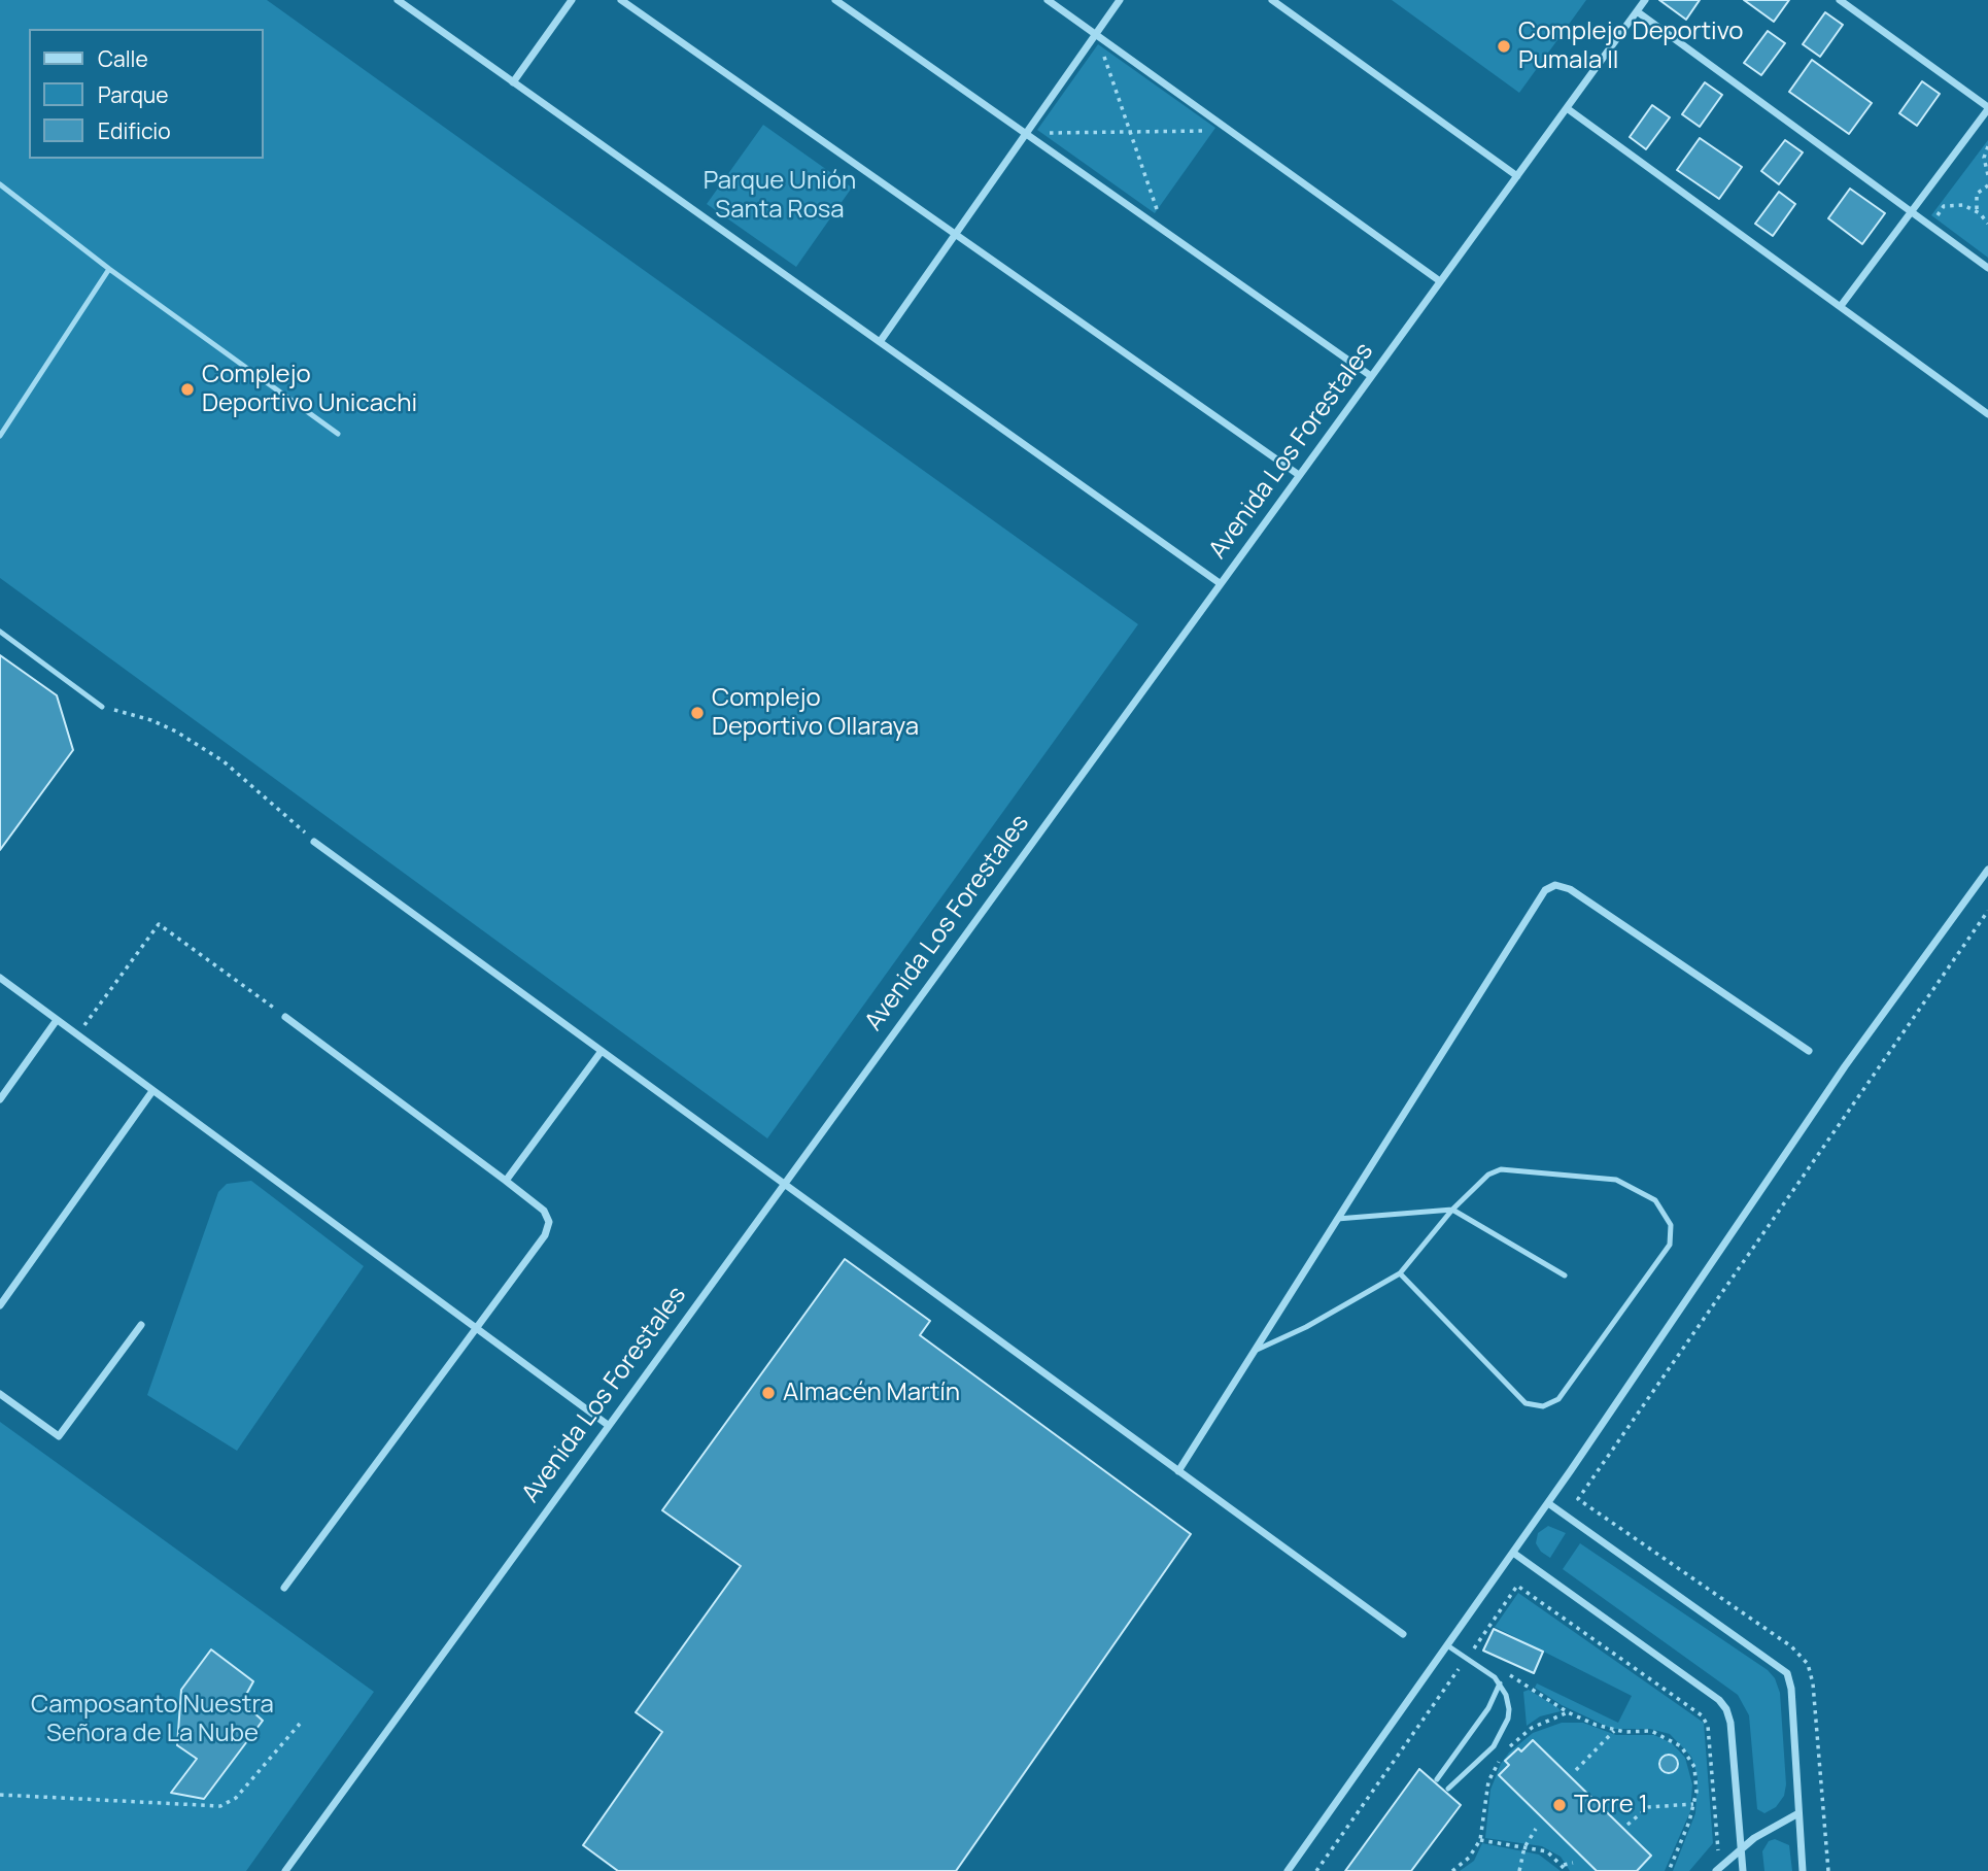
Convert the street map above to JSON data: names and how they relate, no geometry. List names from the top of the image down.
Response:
{
  "streets": {
    "street": ["Avenida Los Forestales"]
  },
  "parks": ["Parque Unión Santa Rosa", "Camposanto Nuestra Señora de La Nube"],
  "places": [
    "Complejo Deportivo Pumala II",
    "Complejo Deportivo Unicachi",
    "Complejo Deportivo Ollaraya",
    "Almacén Martín",
    "Torre 1"
  ],
  "legend": ["Calle", "Parque", "Edificio"]
}
